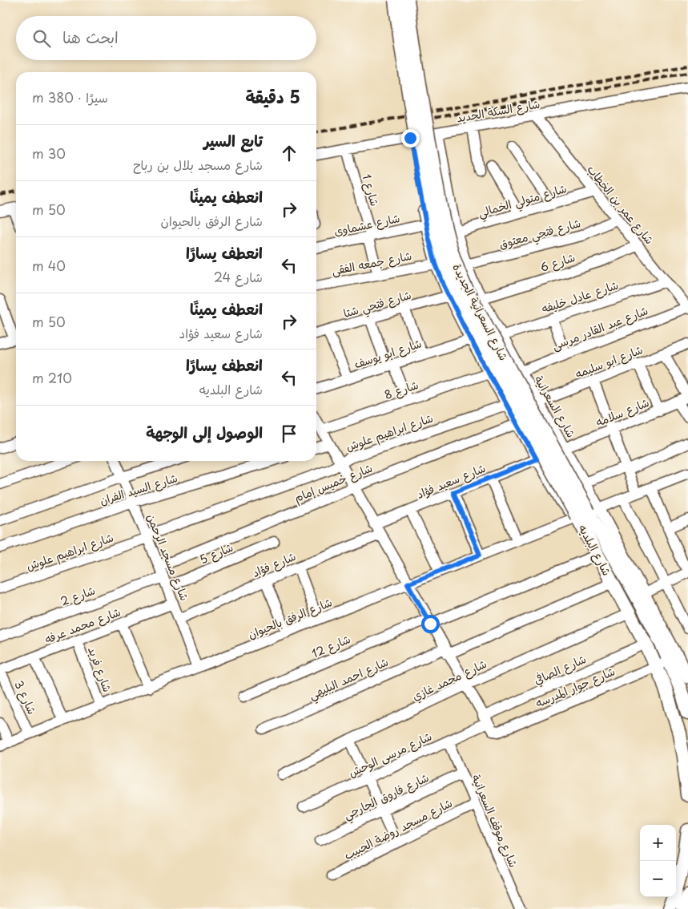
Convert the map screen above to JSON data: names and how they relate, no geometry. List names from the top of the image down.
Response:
{
  "streets": {
    "street": [
      "شارع السكة الحديد",
      "شارع 1",
      "شارع متولي الخمالي",
      "شارع عمر بن الخطاب",
      "شارع عشماوى",
      "شارع فتحي معتوق",
      "شارع 6",
      "شارع جمعه الفقى",
      "شارع عادل خليفه",
      "شارع فتحي شتا",
      "شارع السعرانية الجديدة",
      "شارع عبد القادر مرسى",
      "شارع ابو يوسف",
      "شارع ابو سليمه",
      "شارع 8",
      "شارع السعرانية",
      "شارع سلامه",
      "شارع ابراهيم علوش",
      "شارع سعيد فؤاد",
      "شارع خميس إمام",
      "شارع السيد الفران",
      "شارع البلديه",
      "شارع 5",
      "شارع مسجد الرحمن",
      "شارع فؤاد",
      "شارع 2",
      "شارع الرفق بالحيوان",
      "شارع محمد عرفه",
      "شارع 12",
      "شارع فريد",
      "شارع الصافي",
      "شارع احمد البليهي",
      "شارع محمد غازي",
      "شارع جوار المدرسه",
      "شارع 3",
      "شارع مرسى الوحش",
      "شارع فاروق الجارحي",
      "شارع موقف السعرانية",
      "شارع مسجد روضة الحبيب"
    ]
  },
  "crossings": [
    ["شارع السكة الحديد", "شارع 1"],
    ["شارع السكة الحديد", "شارع عمر بن الخطاب"],
    ["شارع السكة الحديد", "شارع السعرانية"],
    ["شارع السكة الحديد", "شارع البلديه"],
    ["شارع 1", "شارع عشماوى"],
    ["شارع 1", "شارع جمعه الفقى"],
    ["شارع متولي الخمالي", "شارع عمر بن الخطاب"],
    ["شارع متولي الخمالي", "شارع السعرانية"],
    ["شارع عمر بن الخطاب", "شارع فتحي معتوق"],
    ["شارع عمر بن الخطاب", "شارع 6"],
    ["شارع عمر بن الخطاب", "شارع عادل خليفه"],
    ["شارع عمر بن الخطاب", "شارع عبد القادر مرسى"],
    ["شارع عشماوى", "شارع البلديه"],
    ["شارع فتحي معتوق", "شارع السعرانية"],
    ["شارع 6", "شارع السعرانية"],
    ["شارع جمعه الفقى", "شارع البلديه"],
    ["شارع عادل خليفه", "شارع السعرانية"],
    ["شارع فتحي شتا", "شارع البلديه"],
    ["شارع السعرانية الجديدة", "شارع السعرانية"],
    ["شارع السعرانية الجديدة", "شارع البلديه"],
    ["شارع السعرانية الجديدة", "شارع الرفق بالحيوان"],
    ["شارع عبد القادر مرسى", "شارع السعرانية"],
    ["شارع ابو يوسف", "شارع البلديه"],
    ["شارع ابو سليمه", "شارع السعرانية"],
    ["شارع 8", "شارع البلديه"],
    ["شارع السعرانية", "شارع سلامه"],
    ["شارع السعرانية", "شارع البلديه"],
    ["شارع السعرانية", "شارع الرفق بالحيوان"],
    ["شارع السعرانية", "شارع جوار المدرسه"],
    ["شارع ابراهيم علوش", "شارع البلديه"],
    ["شارع ابراهيم علوش", "شارع مسجد الرحمن"],
    ["شارع سعيد فؤاد", "شارع البلديه"],
    ["شارع خميس إمام", "شارع البلديه"],
    ["شارع خميس إمام", "شارع مسجد الرحمن"],
    ["شارع السيد الفران", "شارع مسجد الرحمن"],
    ["شارع البلديه", "شارع الرفق بالحيوان"],
    ["شارع البلديه", "شارع 12"],
    ["شارع البلديه", "شارع الصافي"],
    ["شارع البلديه", "شارع احمد البليهي"],
    ["شارع البلديه", "شارع محمد غازي"],
    ["شارع البلديه", "شارع جوار المدرسه"],
    ["شارع 5", "شارع مسجد الرحمن"],
    ["شارع مسجد الرحمن", "شارع فؤاد"],
    ["شارع مسجد الرحمن", "شارع 2"],
    ["شارع مسجد الرحمن", "شارع الرفق بالحيوان"],
    ["شارع مسجد الرحمن", "شارع محمد عرفه"],
    ["شارع الرفق بالحيوان", "شارع فريد"],
    ["شارع الرفق بالحيوان", "شارع 3"],
    ["شارع محمد عرفه", "شارع فريد"],
    ["شارع محمد عرفه", "شارع 3"],
    ["شارع الصافي", "شارع جوار المدرسه"],
    ["شارع الصافي", "شارع مرسى الوحش"],
    ["شارع جوار المدرسه", "شارع مرسى الوحش"],
    ["شارع مرسى الوحش", "شارع موقف السعرانية"],
    ["شارع فاروق الجارحي", "شارع موقف السعرانية"],
    ["شارع موقف السعرانية", "شارع مسجد روضة الحبيب"]
  ],
  "page": {
    "search": "ابحث هنا",
    "heading": ["5 دقيقة", "سيرًا · 380 m"],
    "list": [
      ["تابع السير", "شارع مسجد بلال بن رباح", "30 m"],
      ["انعطف يمينًا", "شارع الرفق بالحيوان", "50 m"],
      ["انعطف يسارًا", "شارع 24", "40 m"],
      ["انعطف يمينًا", "شارع سعيد فؤاد", "50 m"],
      ["انعطف يسارًا", "شارع البلديه", "210 m"],
      "الوصول إلى الوجهة"
    ],
    "map_buttons": ["+", "−"]
  }
}
